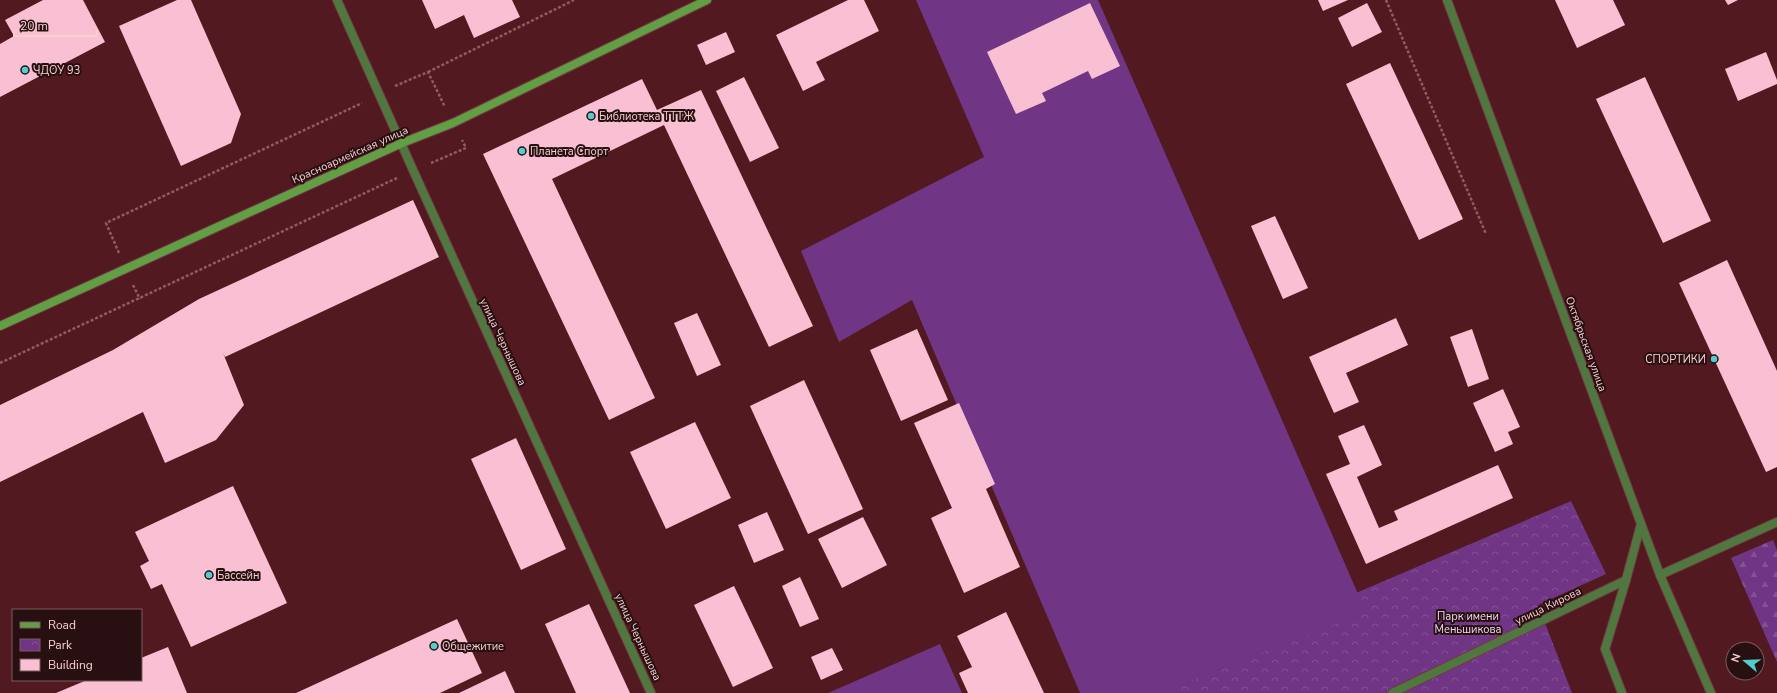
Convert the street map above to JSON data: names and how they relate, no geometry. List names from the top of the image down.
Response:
{
  "streets": {
    "street": [
      "Красноармейская улица",
      "улица Чернышова",
      "Октябрьская улица",
      "улица Кирова"
    ]
  },
  "crossings": [
    ["Красноармейская улица", "улица Чернышова"]
  ],
  "parks": ["Парк имени Меньшикова"],
  "places": [
    "ЧДОУ 93",
    "Библиотека ТТТЖ",
    "Планета Спорт",
    "СПОРТИКИ",
    "Бассейн",
    "Общежитие"
  ],
  "legend": ["Road", "Park", "Building"],
  "scale_bar": "20 m",
  "north": "left"
}
